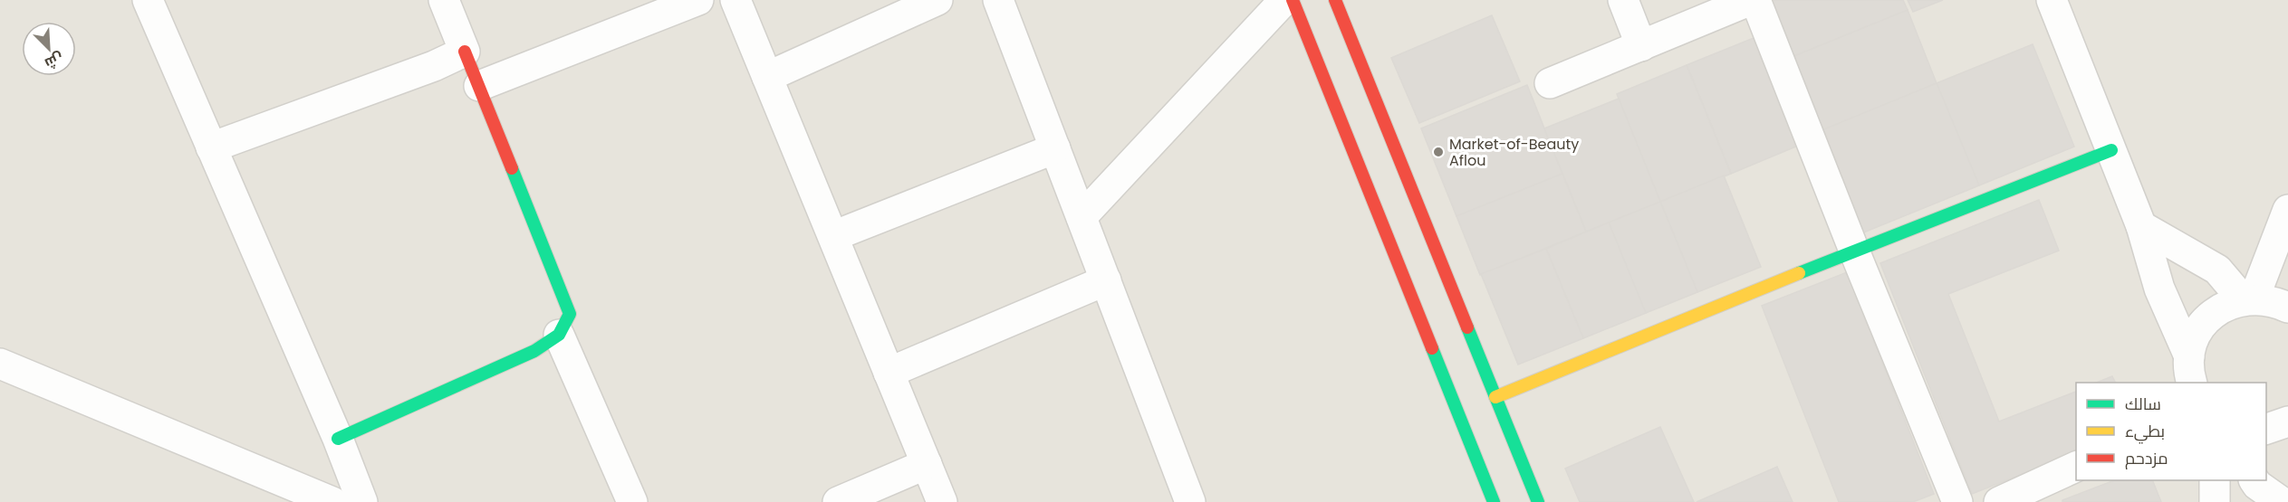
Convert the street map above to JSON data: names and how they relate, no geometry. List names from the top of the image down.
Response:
{
  "places": ["Market-of-Beauty Aflou"],
  "legend": ["سالك", "بطيء", "مزدحم"],
  "north": "bottom right"
}
